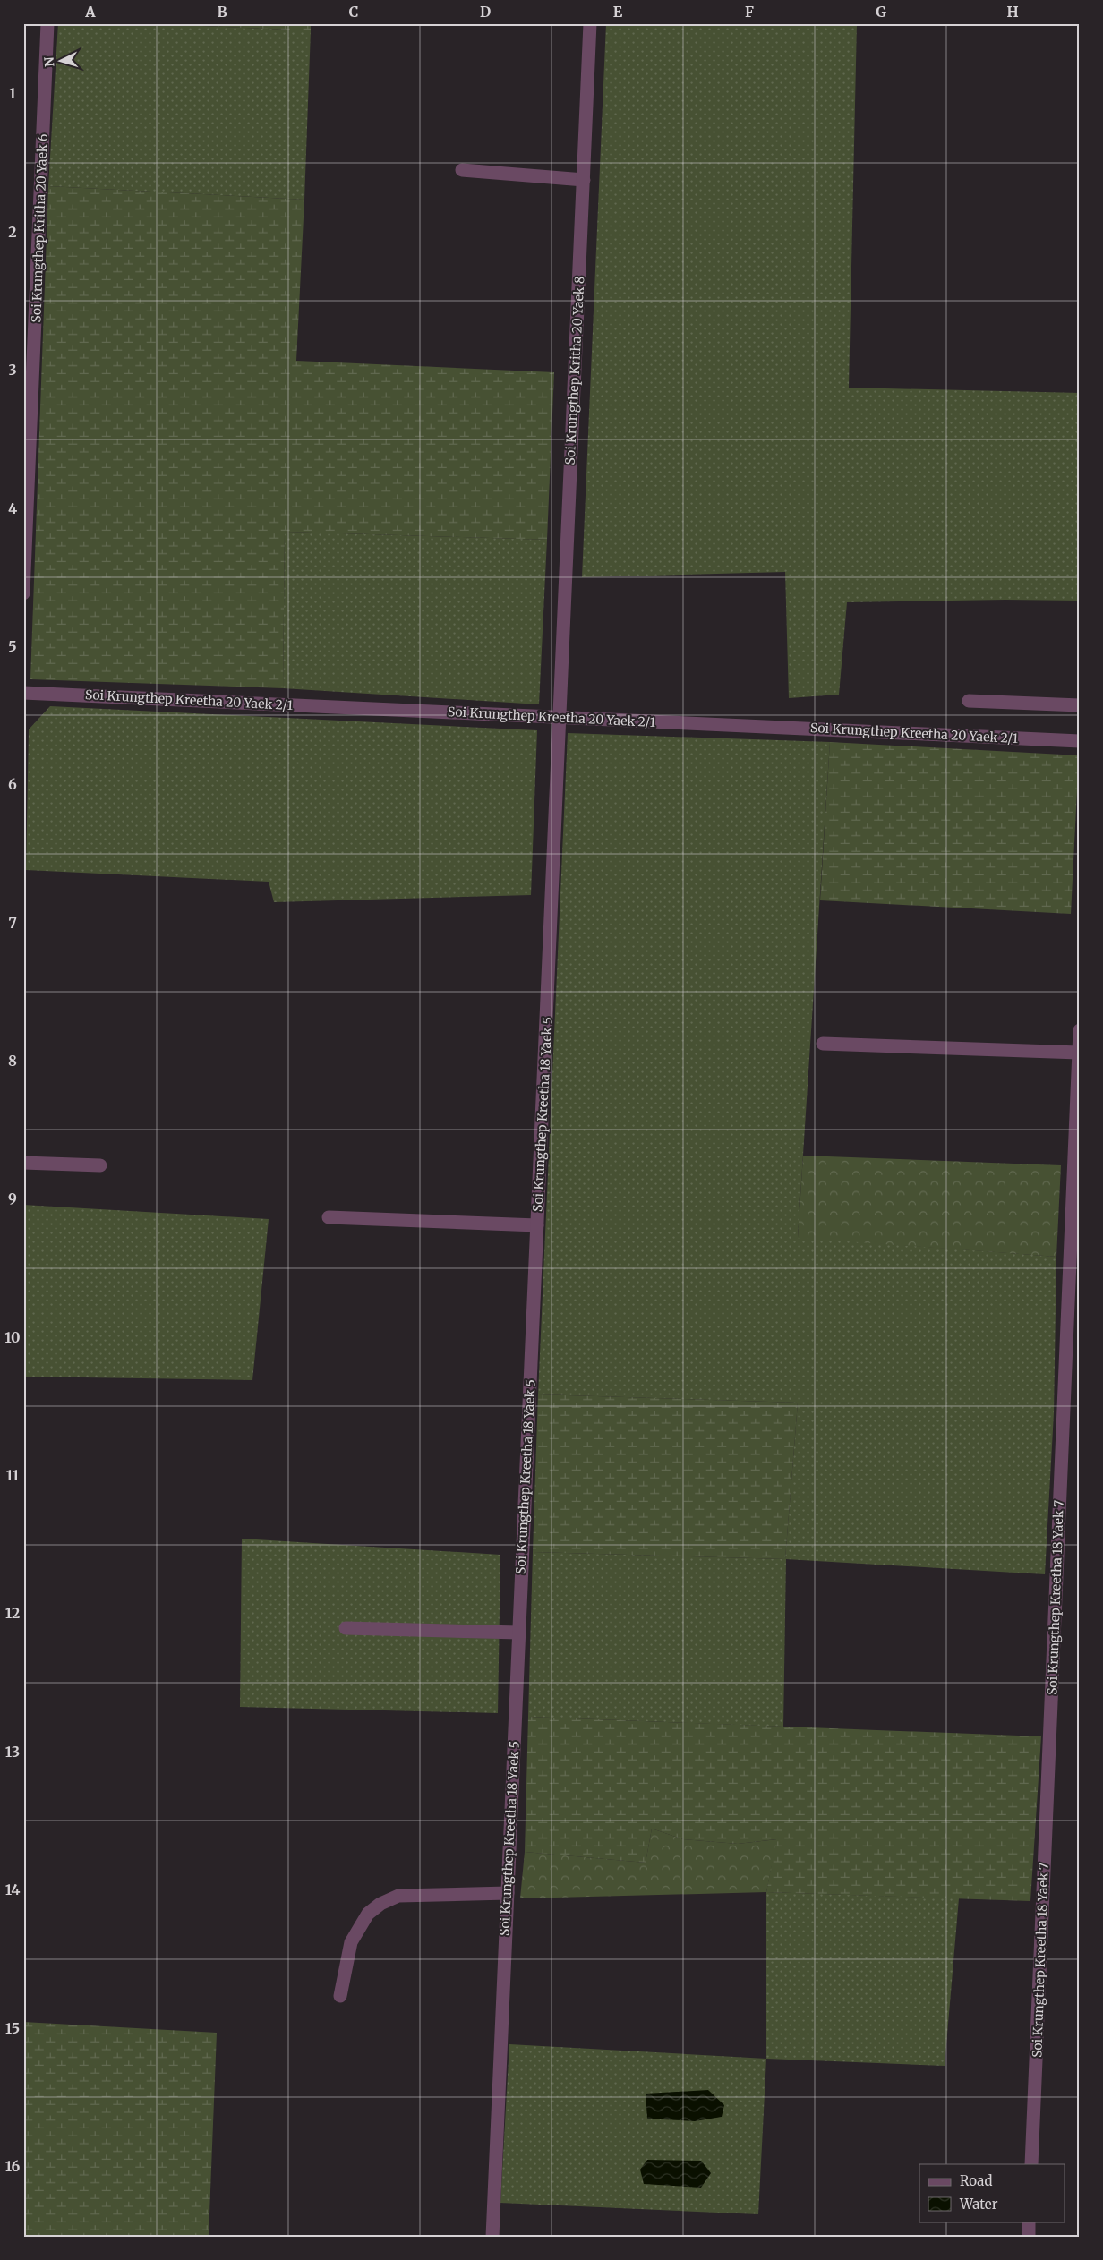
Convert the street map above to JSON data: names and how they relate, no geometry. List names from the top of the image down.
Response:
{
  "streets": {
    "street": [
      "Soi Krungthep Kritha 20 Yaek 6",
      "Soi Krungthep Kritha 20 Yaek 8",
      "Soi Krungthep Kreetha 20 Yaek 2/1",
      "Soi Krungthep Kreetha 18 Yaek 5",
      "Soi Krungthep Kreetha 18 Yaek 7"
    ]
  },
  "crossings": [
    ["Soi Krungthep Kritha 20 Yaek 8", "Soi Krungthep Kreetha 20 Yaek 2/1"],
    ["Soi Krungthep Kritha 20 Yaek 8", "Soi Krungthep Kreetha 18 Yaek 5"],
    ["Soi Krungthep Kreetha 20 Yaek 2/1", "Soi Krungthep Kreetha 18 Yaek 5"]
  ],
  "legend": ["Road", "Water"],
  "north": "left",
  "grid": {
    "columns": [
      "A",
      "B",
      "C",
      "D",
      "E",
      "F",
      "G",
      "H"
    ],
    "rows": [
      "1",
      "2",
      "3",
      "4",
      "5",
      "6",
      "7",
      "8",
      "9",
      "10",
      "11",
      "12",
      "13",
      "14",
      "15",
      "16"
    ]
  }
}
